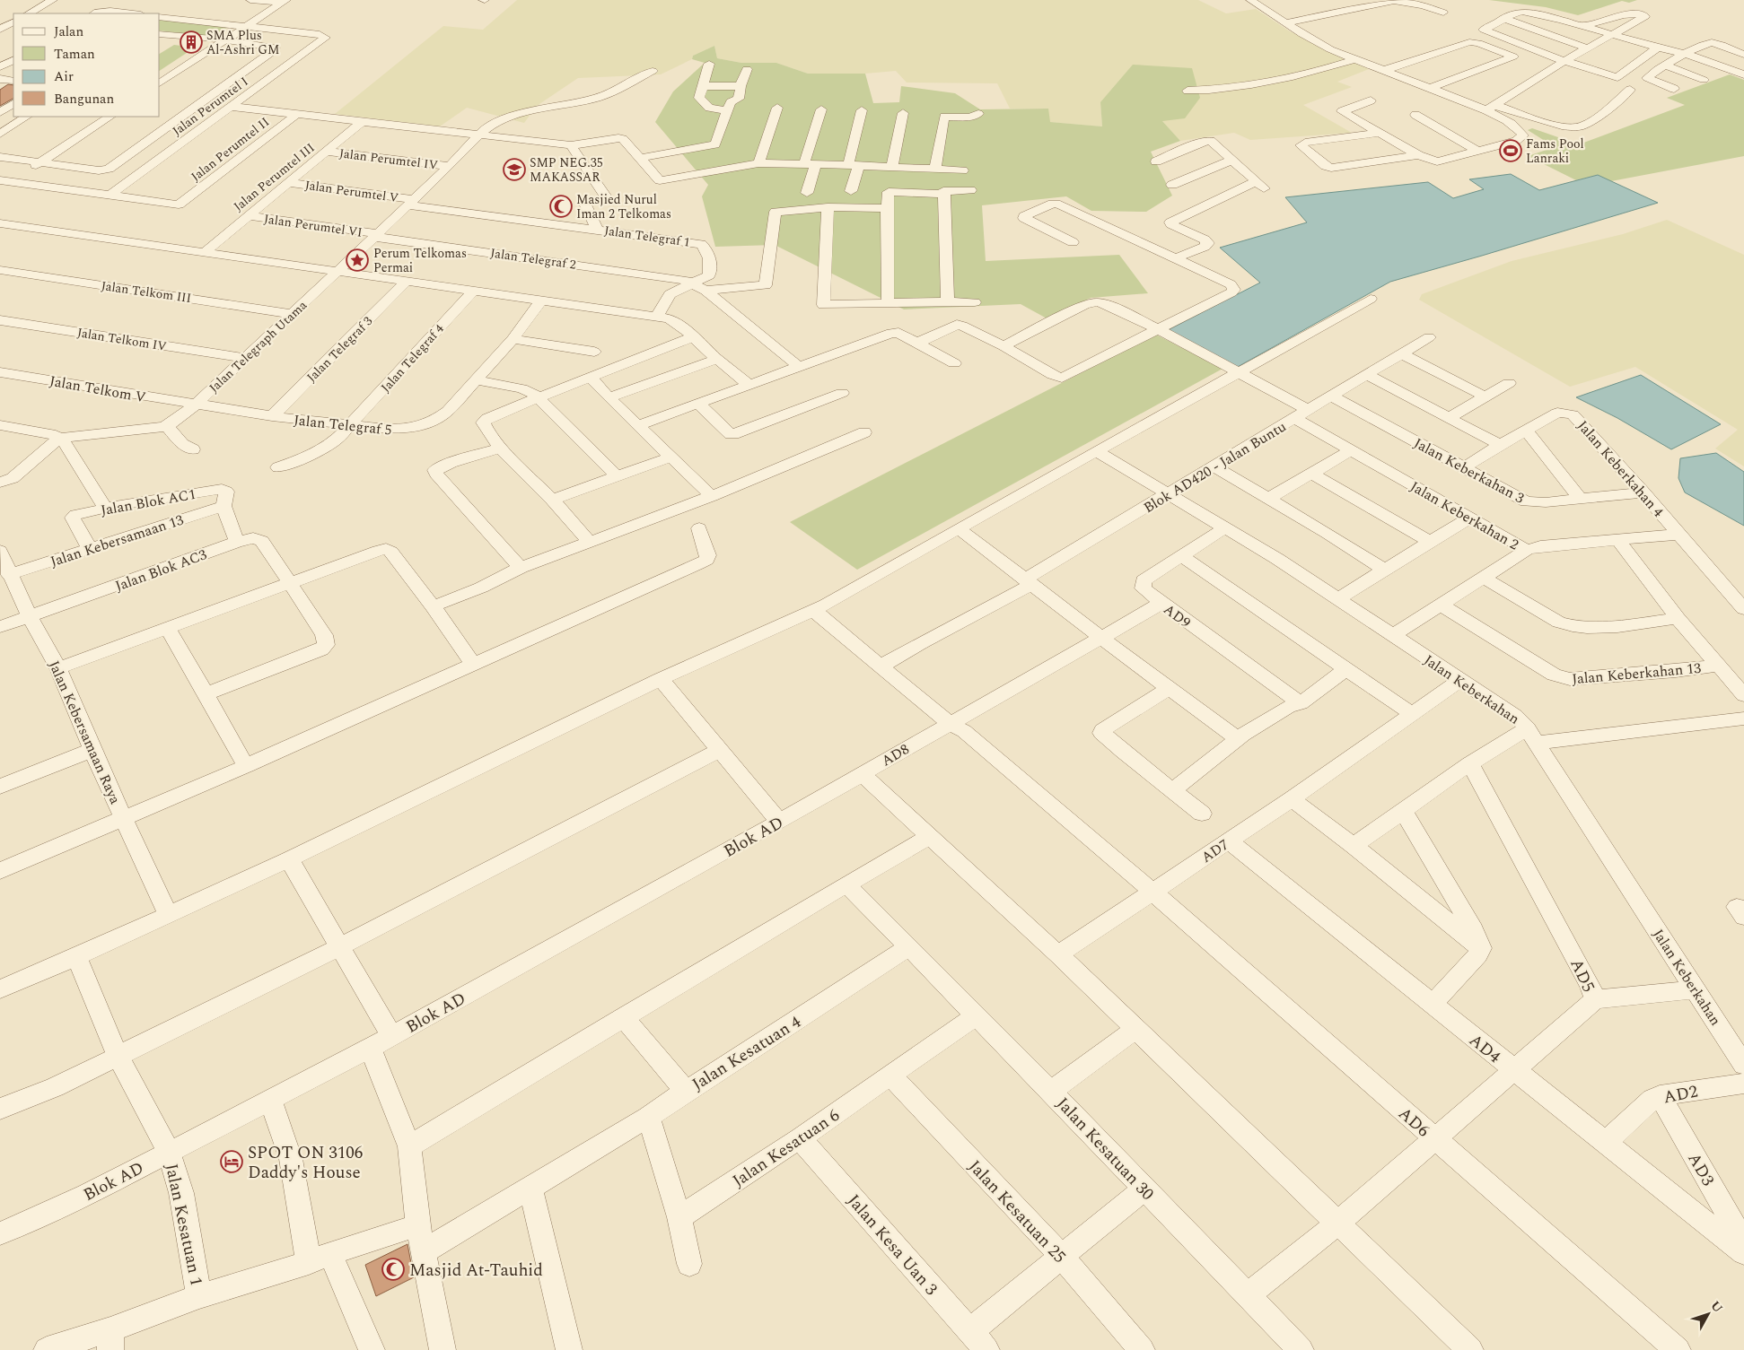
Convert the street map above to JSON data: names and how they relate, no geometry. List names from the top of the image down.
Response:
{
  "streets": {
    "street": [
      "Jalan Perumtel I",
      "Jalan Perumtel II",
      "Jalan Perumtel IV",
      "Jalan Perumtel III",
      "Jalan Perumtel V",
      "Jalan Perumtel VI",
      "Jalan Telegraf 1",
      "Jalan Telegraf 2",
      "Jalan Telkom III",
      "Jalan Telkom IV",
      "Jalan Telegraph Utama",
      "Jalan Telegraf 3",
      "Jalan Telegraf 4",
      "Jalan Telkom V",
      "Jalan Telegraf 5",
      "Blok AD420 - Jalan Buntu",
      "Jalan Keberkahan 4",
      "Jalan Keberkahan 3",
      "Jalan Blok AC1",
      "Jalan Keberkahan 2",
      "Jalan Kebersamaan 13",
      "Jalan Blok AC3",
      "AD9",
      "Jalan Keberkahan 13",
      "Jalan Keberkahan",
      "Jalan Kebersamaan Raya",
      "AD8",
      "Blok AD",
      "AD7",
      "AD5",
      "AD4",
      "Jalan Kesatuan 4",
      "AD2",
      "AD6",
      "Jalan Kesatuan 6",
      "Jalan Kesatuan 30",
      "AD3",
      "Jalan Kesatuan 25",
      "Jalan Kesatuan 1",
      "Jalan Kesa Uan 3"
    ]
  },
  "crossings": [
    ["Jalan Perumtel I", "Jalan Perumtel II"],
    ["Jalan Perumtel IV", "Jalan Perumtel III"],
    ["Jalan Perumtel IV", "Jalan Telegraph Utama"],
    ["Jalan Perumtel III", "Jalan Perumtel V"],
    ["Jalan Perumtel III", "Jalan Perumtel VI"],
    ["Jalan Perumtel V", "Jalan Telegraf 1"],
    ["Jalan Perumtel V", "Jalan Telegraph Utama"],
    ["Jalan Perumtel VI", "Jalan Telegraf 2"],
    ["Jalan Perumtel VI", "Jalan Telegraph Utama"],
    ["Jalan Telegraf 1", "Jalan Telegraf 2"],
    ["Jalan Telegraf 1", "Jalan Telegraph Utama"],
    ["Jalan Telegraf 2", "Jalan Telegraph Utama"],
    ["Jalan Telkom III", "Jalan Telegraph Utama"],
    ["Jalan Telkom IV", "Jalan Telegraph Utama"],
    ["Jalan Telegraph Utama", "Jalan Telkom V"],
    ["Jalan Telegraph Utama", "Jalan Telegraf 5"],
    ["Jalan Telegraf 3", "Jalan Telegraf 5"],
    ["Jalan Telegraf 4", "Jalan Telegraf 5"],
    ["Jalan Telkom V", "Jalan Telegraf 5"],
    ["Blok AD420 - Jalan Buntu", "Jalan Keberkahan 3"],
    ["Blok AD420 - Jalan Buntu", "Jalan Keberkahan 2"],
    ["Blok AD420 - Jalan Buntu", "Jalan Keberkahan"],
    ["Blok AD420 - Jalan Buntu", "AD6"],
    ["Jalan Keberkahan 4", "Jalan Keberkahan 3"],
    ["Jalan Keberkahan 4", "Jalan Keberkahan 2"],
    ["Jalan Blok AC1", "Jalan Kebersamaan 13"],
    ["Jalan Kebersamaan 13", "Jalan Kebersamaan Raya"],
    ["Jalan Blok AC3", "Jalan Kebersamaan Raya"],
    ["AD9", "Jalan Keberkahan"],
    ["AD9", "AD8"],
    ["Jalan Keberkahan", "AD7"],
    ["AD8", "Blok AD"],
    ["AD8", "AD7"],
    ["AD8", "AD5"],
    ["AD8", "AD6"],
    ["Blok AD", "Jalan Kesatuan 1"],
    ["AD7", "AD4"],
    ["AD7", "AD6"],
    ["AD5", "AD4"],
    ["AD5", "AD6"],
    ["AD5", "Jalan Kesatuan 30"],
    ["AD4", "AD2"],
    ["Jalan Kesatuan 4", "Jalan Kesatuan 30"],
    ["AD2", "AD3"],
    ["Jalan Kesatuan 6", "Jalan Kesatuan 30"],
    ["Jalan Kesatuan 6", "Jalan Kesatuan 25"],
    ["Jalan Kesatuan 6", "Jalan Kesa Uan 3"]
  ],
  "places": {
    "building": ["SMA Plus Al-Ashri GM"],
    "sports": ["Fams Pool Lanraki"],
    "school or university": ["SMP NEG.35 MAKASSAR"],
    "mosque": ["Masjied Nurul Iman 2 Telkomas", "Masjid At-Tauhid"],
    "place": ["Perum Telkomas Permai"],
    "hotel": ["SPOT ON 3106 Daddy's House"]
  },
  "legend": [
    "Jalan",
    "Taman",
    "Air",
    "Bangunan"
  ],
  "north": "top right"
}
